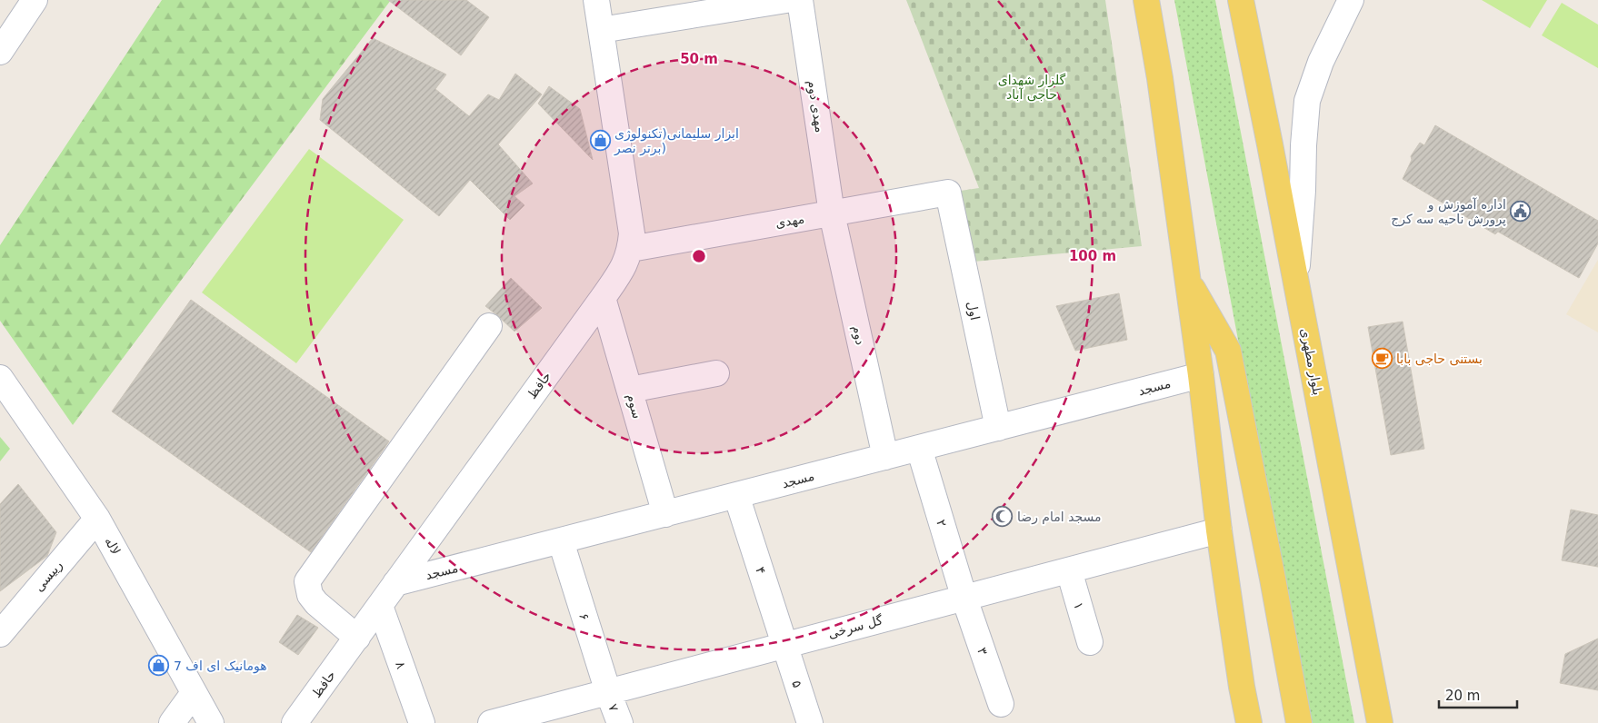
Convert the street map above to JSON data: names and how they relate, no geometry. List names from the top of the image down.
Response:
{
  "streets": {
    "main road": ["بلوار مطهری"],
    "street": [
      "مهدی دوم",
      "مهدی",
      "اول",
      "دوم",
      "حافظ",
      "مسجد",
      "سوم",
      "۲",
      "لاله",
      "۴",
      "رییسی",
      "۱",
      "۶",
      "گل سرخی",
      "۳",
      "۸",
      "۵",
      "۷"
    ]
  },
  "crossings": [
    ["مهدی دوم", "مهدی"],
    ["مهدی دوم", "دوم"],
    ["مهدی", "اول"],
    ["مهدی", "دوم"],
    ["مهدی", "حافظ"],
    ["اول", "مسجد"],
    ["دوم", "مسجد"],
    ["حافظ", "مسجد"],
    ["حافظ", "سوم"],
    ["حافظ", "۸"],
    ["مسجد", "سوم"],
    ["مسجد", "۲"],
    ["مسجد", "۴"],
    ["مسجد", "۶"],
    ["۲", "گل سرخی"],
    ["۲", "۳"],
    ["لاله", "رییسی"],
    ["۴", "گل سرخی"],
    ["۴", "۵"],
    ["۱", "گل سرخی"],
    ["۶", "گل سرخی"],
    ["۶", "۷"],
    ["گل سرخی", "۳"],
    ["گل سرخی", "۵"],
    ["گل سرخی", "۷"]
  ],
  "parks": ["گلزار شهدای حاجی آباد"],
  "places": {
    "shop": ["ابزار سلیمانی(تکنولوژی برتر نصر)", "هومانیک ای اف 7"],
    "public building": ["اداره آموزش و پرورش ناحیه سه کرج"],
    "cafe": ["بستنی حاجی بابا"],
    "mosque": ["مسجد امام رضا"]
  },
  "scale_bar": "20 m",
  "rings": ["50 m", "100 m"]
}
